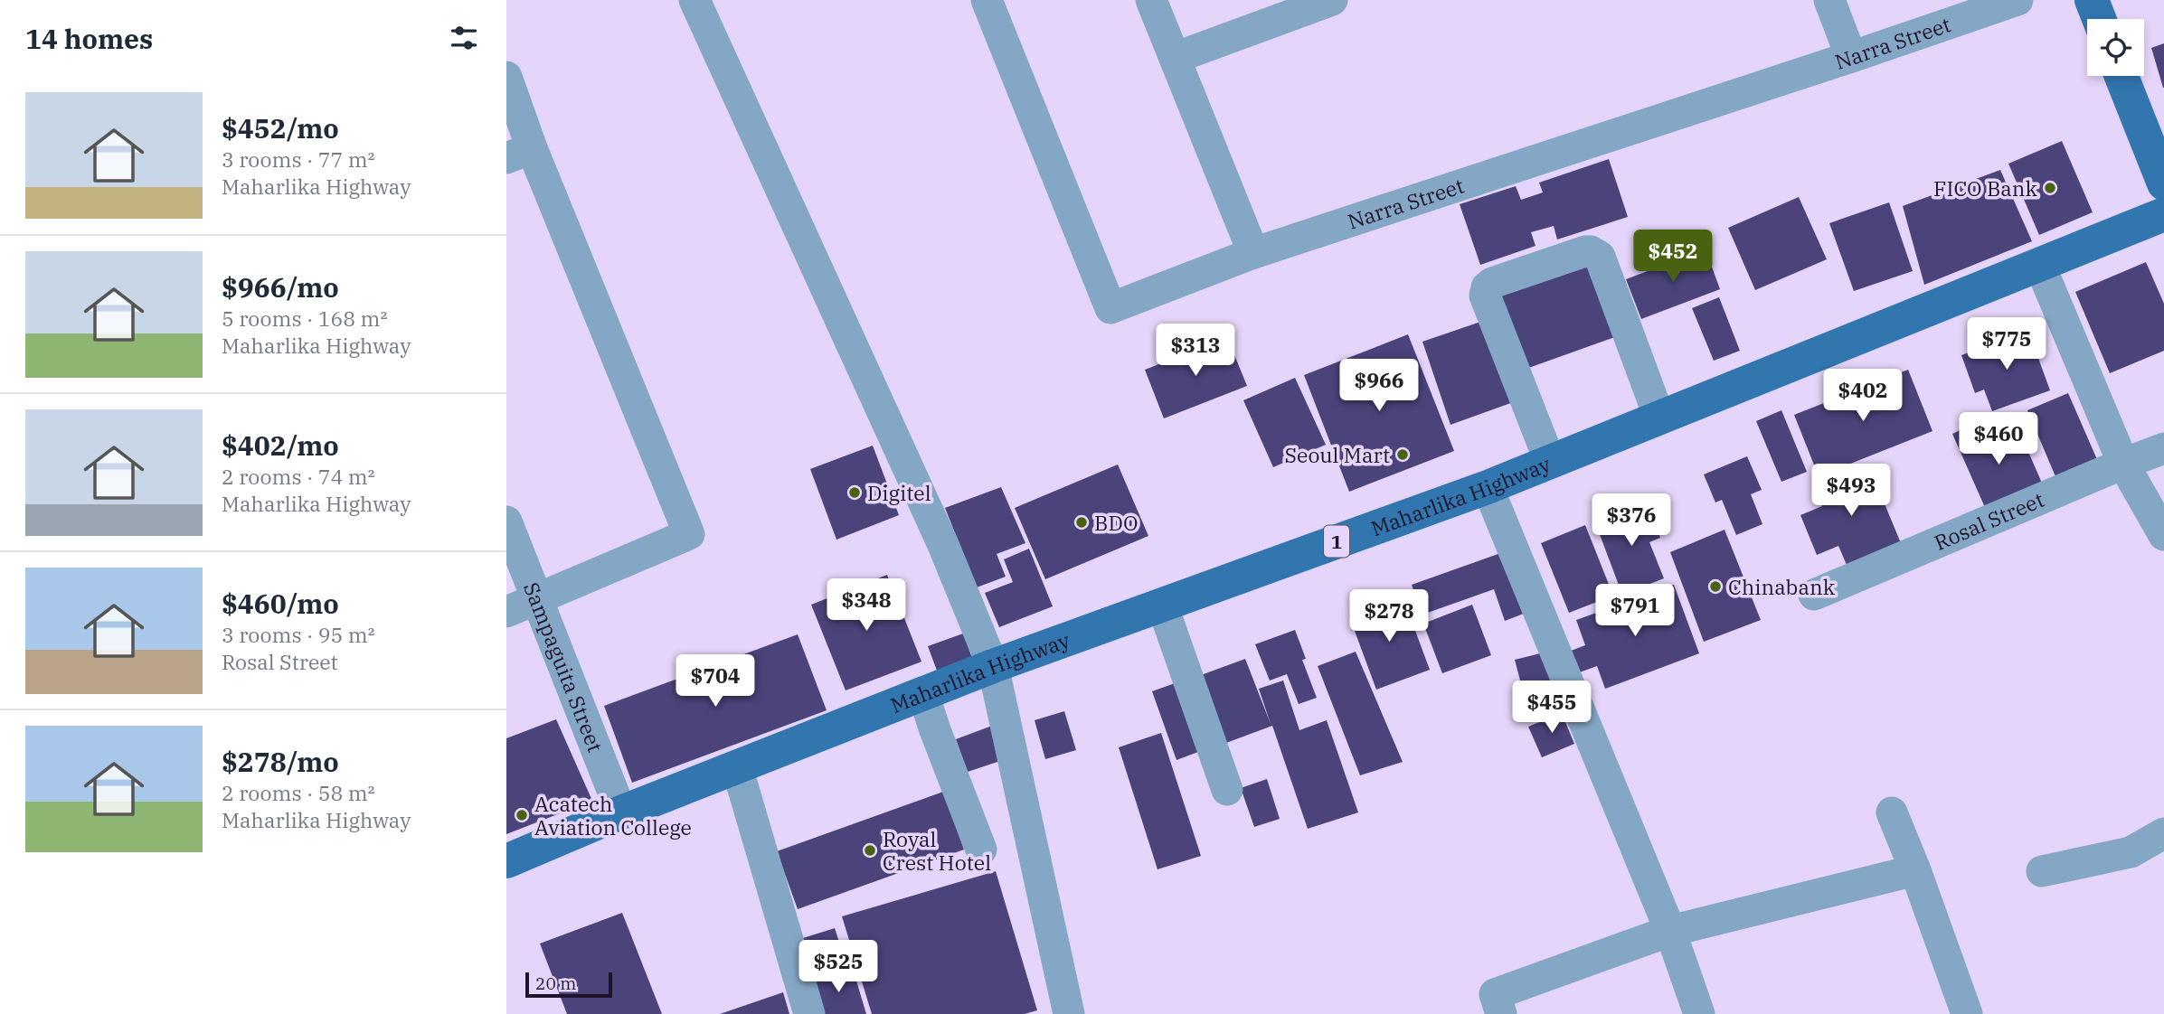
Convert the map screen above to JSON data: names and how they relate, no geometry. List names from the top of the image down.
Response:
{
  "streets": {
    "main road": ["Maharlika Highway", "1"],
    "street": ["Narra Street", "Rosal Street", "Sampaguita Street"]
  },
  "crossings": [
    ["Maharlika Highway", "Sampaguita Street"]
  ],
  "places": [
    "FICO Bank",
    "Seoul Mart",
    "Digitel",
    "BDO",
    "Chinabank",
    "Acatech Aviation College",
    "Royal Crest Hotel"
  ],
  "scale_bar": "20 m",
  "page": {
    "heading": "14 homes",
    "list": [
      {
        "name": "$452/mo",
        "note": "3 rooms · 77 m² · Maharlika Highway"
      },
      {
        "name": "$966/mo",
        "note": "5 rooms · 168 m² · Maharlika Highway"
      },
      {
        "name": "$402/mo",
        "note": "2 rooms · 74 m² · Maharlika Highway"
      },
      {
        "name": "$460/mo",
        "note": "3 rooms · 95 m² · Rosal Street"
      },
      {
        "name": "$278/mo",
        "note": "2 rooms · 58 m² · Maharlika Highway"
      }
    ],
    "price": [
      "$452",
      "$775",
      "$313",
      "$966",
      "$402",
      "$460",
      "$493",
      "$376",
      "$348",
      "$791",
      "$278",
      "$704",
      "$455",
      "$525"
    ],
    "scale": "20 m"
  }
}
